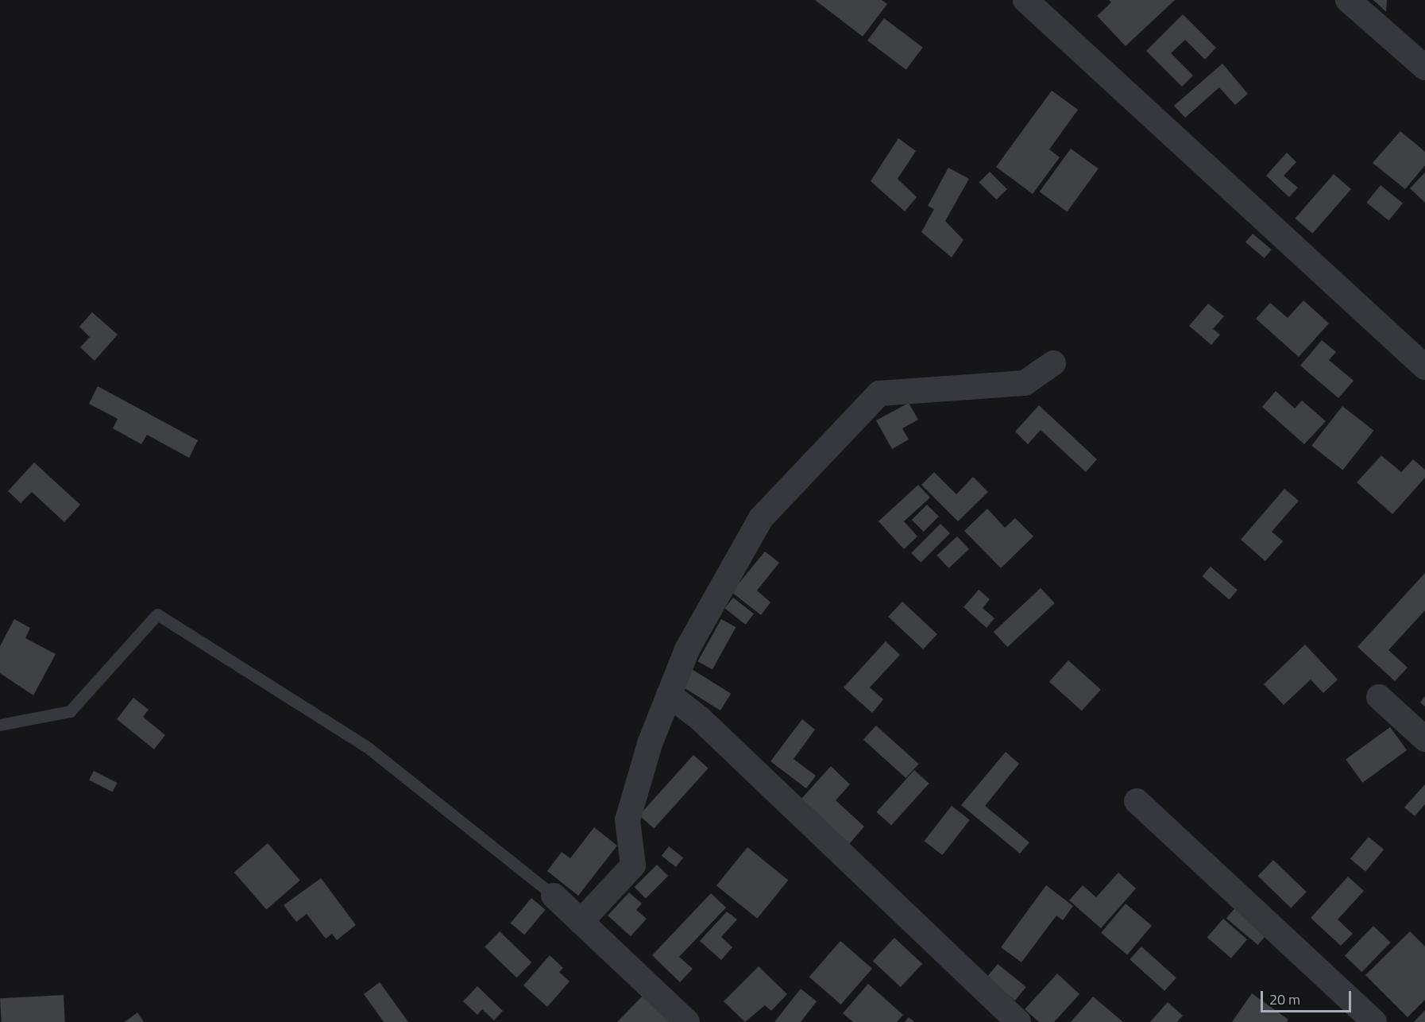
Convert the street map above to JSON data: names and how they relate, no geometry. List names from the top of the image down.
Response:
{
  "scale_bar": "20 m"
}
